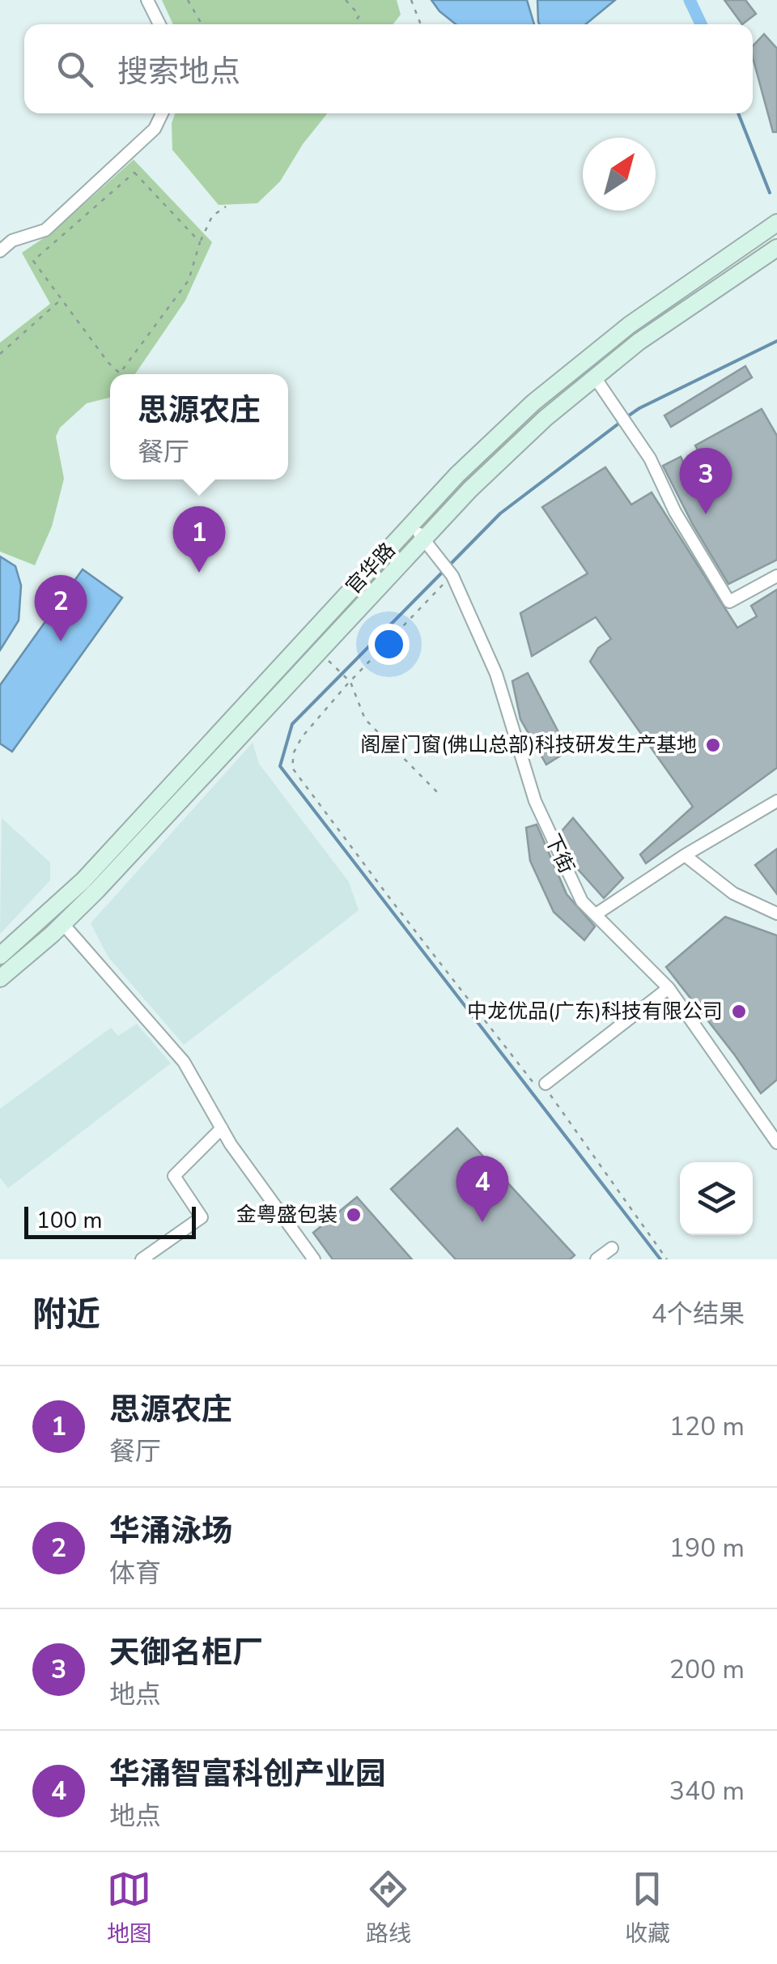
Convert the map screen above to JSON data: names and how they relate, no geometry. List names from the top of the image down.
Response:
{
  "streets": {
    "main road": ["官华路"],
    "street": ["下街"]
  },
  "crossings": [
    ["官华路", "下街"]
  ],
  "places": ["阁屋门窗(佛山总部)科技研发生产基地", "中龙优品(广东)科技有限公司", "金粤盛包装"],
  "scale_bar": "100 m",
  "north": "top right",
  "page": {
    "search": "搜索地点",
    "popup": ["思源农庄", "餐厅"],
    "pins": [
      "3",
      "1",
      "2",
      "4"
    ],
    "scale": "100 m",
    "heading": ["附近", "4个结果"],
    "list": [
      {
        "mark": "1",
        "name": "思源农庄",
        "note": "餐厅",
        "value": "120 m"
      },
      {
        "mark": "2",
        "name": "华涌泳场",
        "note": "体育",
        "value": "190 m"
      },
      {
        "mark": "3",
        "name": "天御名柜厂",
        "note": "地点",
        "value": "200 m"
      },
      {
        "mark": "4",
        "name": "华涌智富科创产业园",
        "note": "地点",
        "value": "340 m"
      }
    ],
    "nav": ["地图", "路线", "收藏"]
  }
}
